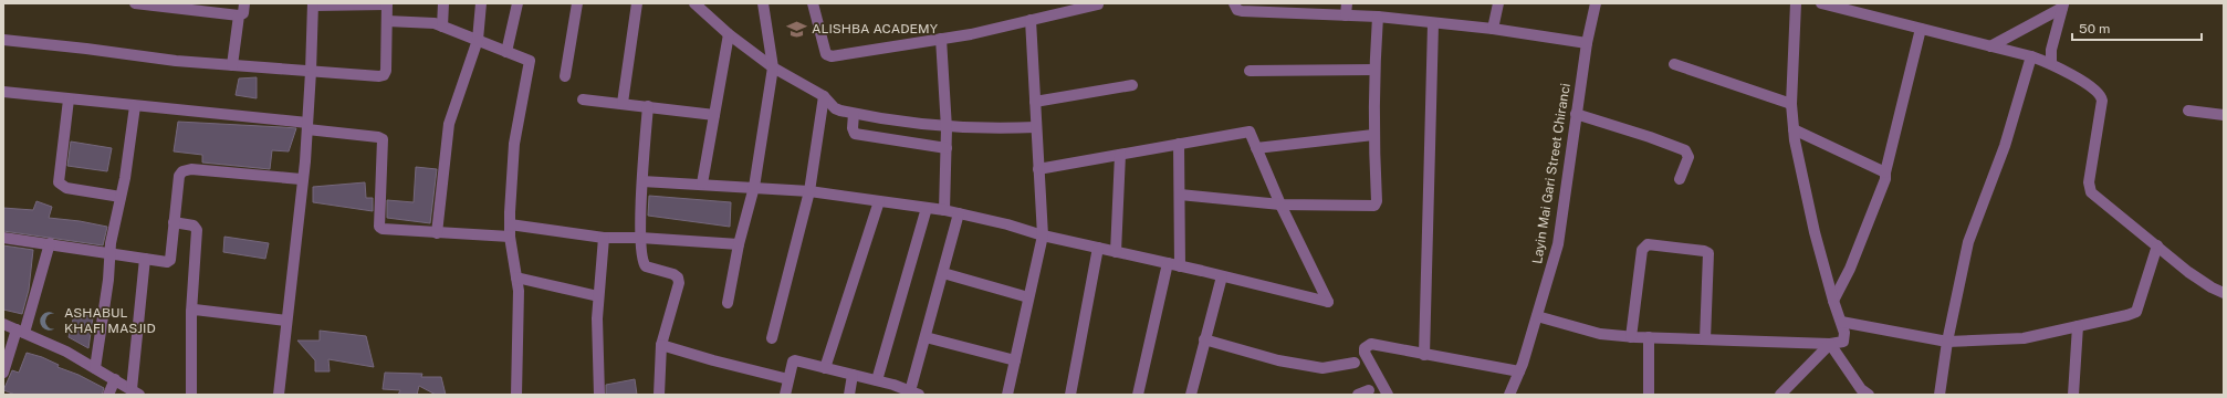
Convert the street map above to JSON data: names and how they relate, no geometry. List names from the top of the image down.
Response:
{
  "streets": {
    "street": ["Layin Mai Gari Street Chiranci"]
  },
  "places": {
    "school or university": ["ALISHBA ACADEMY"],
    "mosque": ["ASHABUL KHAFI MASJID"]
  },
  "scale_bar": "50 m"
}
